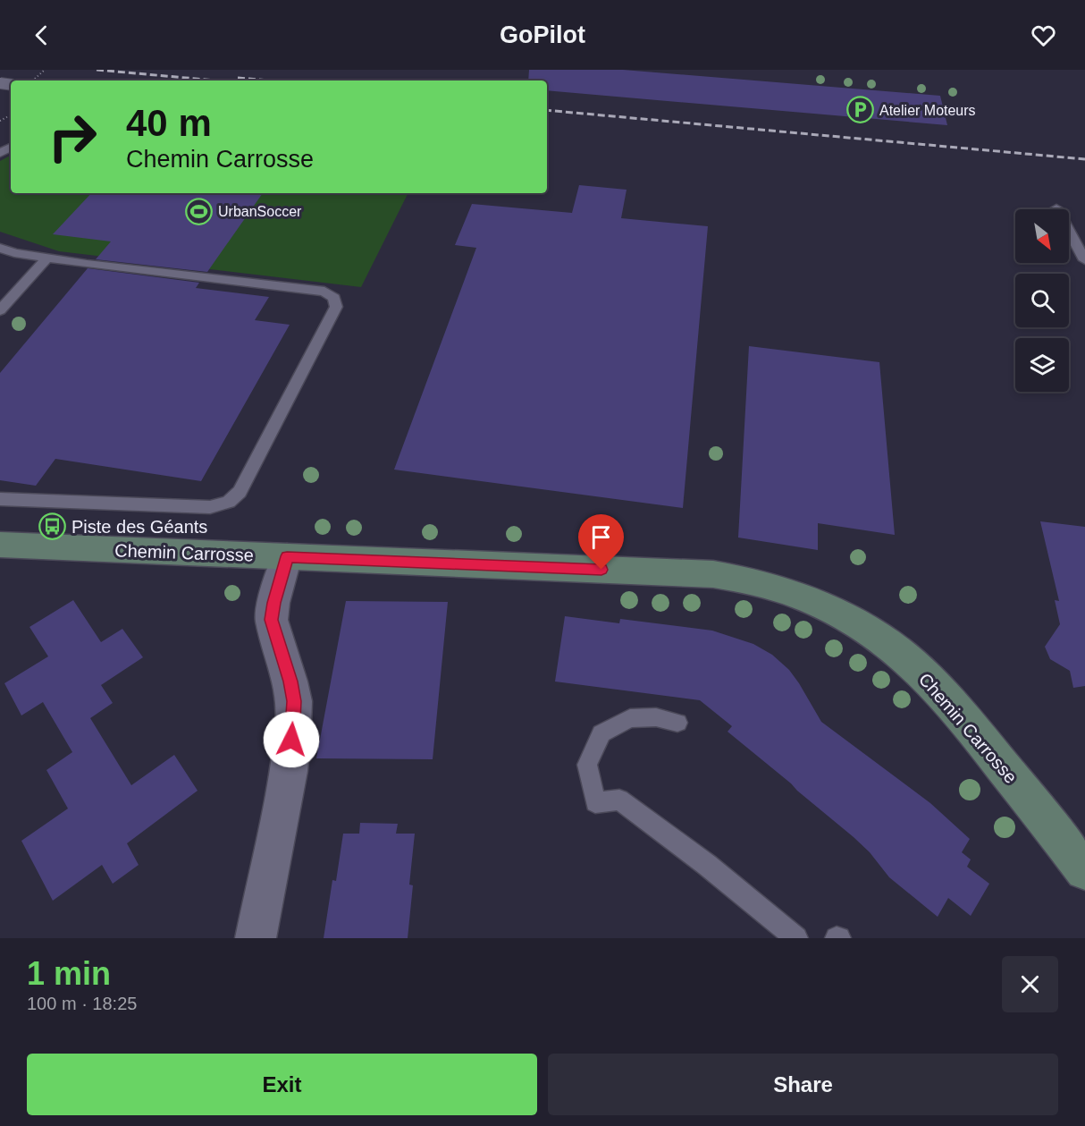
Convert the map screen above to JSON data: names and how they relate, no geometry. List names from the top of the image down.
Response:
{
  "streets": {
    "street": ["Chemin Carrosse"]
  },
  "places": {
    "parking": ["Atelier Moteurs"],
    "sports": ["UrbanSoccer"],
    "bus stop": ["Piste des Géants"]
  },
  "north": "bottom right",
  "page": {
    "header": "GoPilot",
    "turn": ["40 m", "Chemin Carrosse"],
    "heading": ["1 min", "100 m · 18:25"],
    "buttons": ["Exit", "Share"]
  }
}
